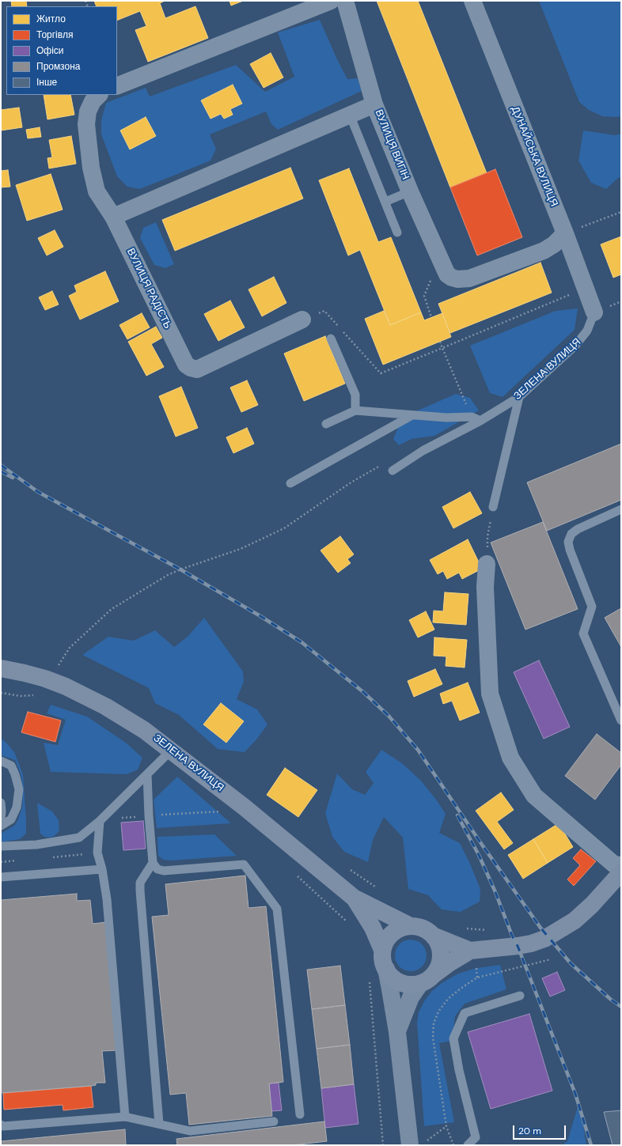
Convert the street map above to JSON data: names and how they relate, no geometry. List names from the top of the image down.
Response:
{
  "streets": {
    "main road": ["ЗЕЛЕНА ВУЛИЦЯ"],
    "street": ["ВУЛИЦЯ ВИГІН", "ДУНАЙСЬКА ВУЛИЦЯ", "ВУЛИЦЯ РАДІСТЬ"]
  },
  "crossings": [
    ["ВУЛИЦЯ ВИГІН", "ДУНАЙСЬКА ВУЛИЦЯ"],
    ["ВУЛИЦЯ ВИГІН", "ВУЛИЦЯ РАДІСТЬ"],
    ["ДУНАЙСЬКА ВУЛИЦЯ", "ЗЕЛЕНА ВУЛИЦЯ"]
  ],
  "legend": [
    "Житло",
    "Торгівля",
    "Офіси",
    "Промзона",
    "Інше"
  ],
  "scale_bar": "20 m"
}
